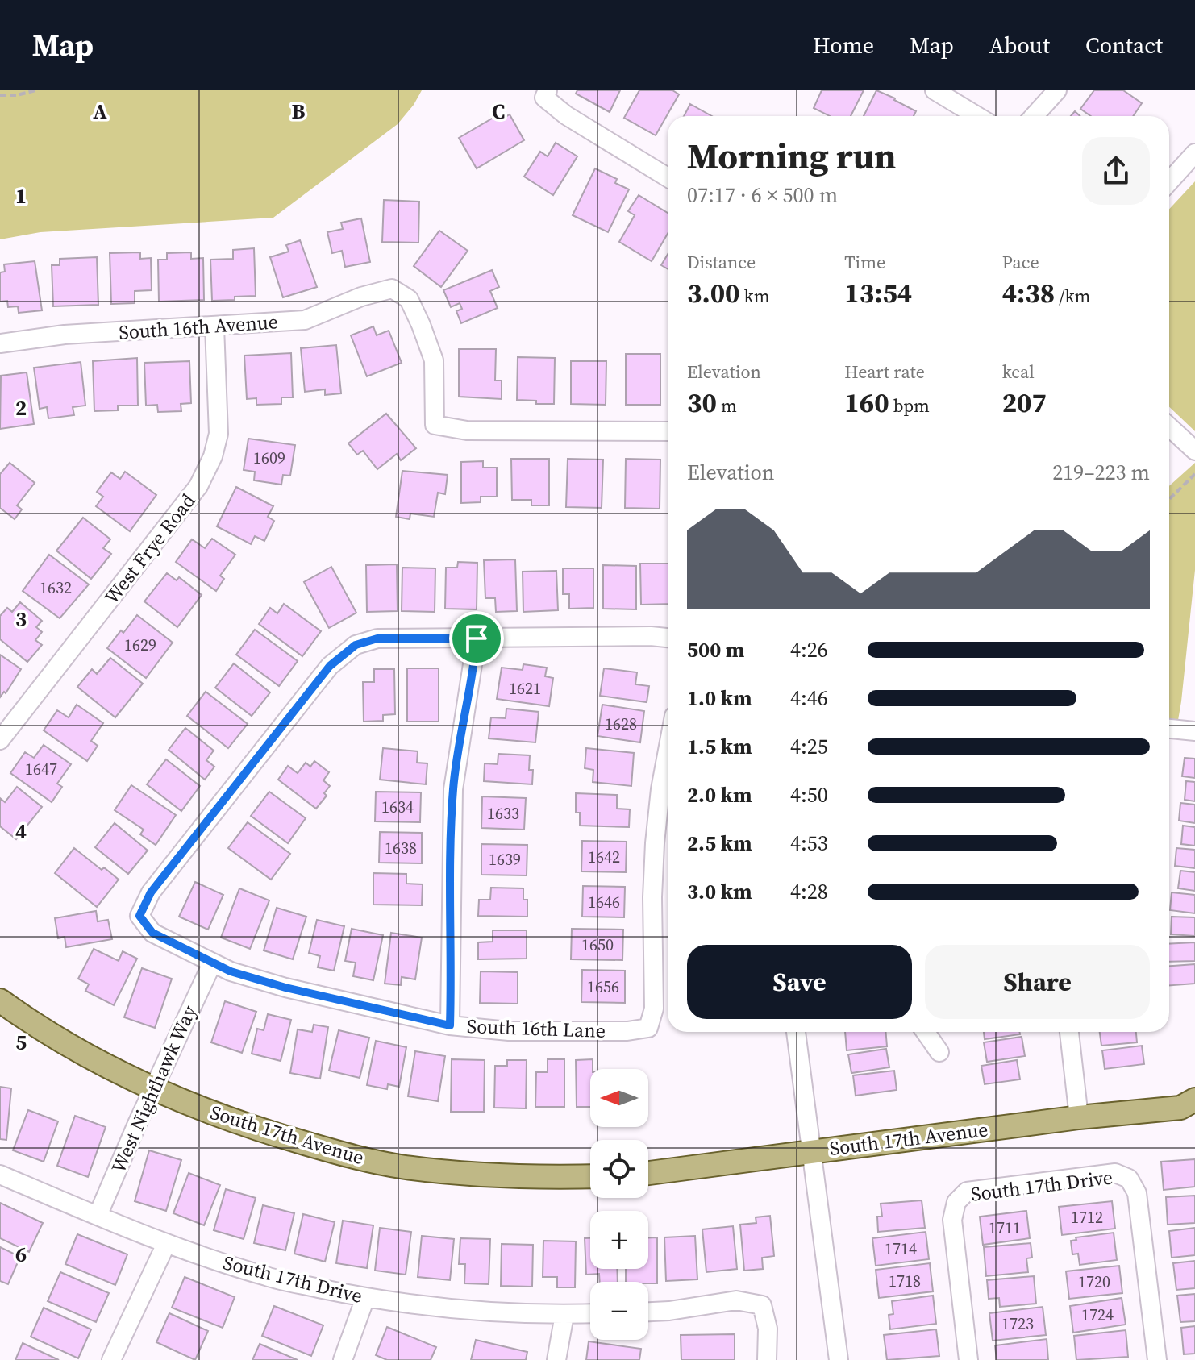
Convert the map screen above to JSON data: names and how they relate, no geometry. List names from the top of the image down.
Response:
{
  "streets": {
    "main road": ["South 17th Avenue"],
    "street": [
      "South 16th Avenue",
      "West Frye Road",
      "South 16th Lane",
      "West Nighthawk Way",
      "South 17th Drive"
    ]
  },
  "crossings": [
    ["South 16th Avenue", "West Frye Road"],
    ["South 16th Lane", "West Nighthawk Way"],
    ["West Nighthawk Way", "South 17th Avenue"],
    ["West Nighthawk Way", "South 17th Drive"]
  ],
  "house_numbers": [
    "1609",
    "1632",
    "1629",
    "1621",
    "1628",
    "1647",
    "1634",
    "1633",
    "1638",
    "1642",
    "1639",
    "1646",
    "1650",
    "1656",
    "1712",
    "1711",
    "1714",
    "1718",
    "1720",
    "1724",
    "1723"
  ],
  "north": "left",
  "page": {
    "header": "Map",
    "nav": [
      "Home",
      "Map",
      "About",
      "Contact"
    ],
    "heading": ["Morning run", "07:17 · 6 × 500 m"],
    "stats": [
      ["Distance", "3.00 km"],
      ["Time", "13:54"],
      ["Pace", "4:38 /km"],
      ["Elevation", "30 m"],
      ["Heart rate", "160 bpm"],
      ["kcal", "207"]
    ],
    "chart": ["Elevation", "219–223 m"],
    "list": [
      {
        "name": "500 m",
        "note": "4:26"
      },
      {
        "name": "1.0 km",
        "note": "4:46"
      },
      {
        "name": "1.5 km",
        "note": "4:25"
      },
      {
        "name": "2.0 km",
        "note": "4:50"
      },
      {
        "name": "2.5 km",
        "note": "4:53"
      },
      {
        "name": "3.0 km",
        "note": "4:28"
      }
    ],
    "buttons": ["Save", "Share"],
    "map_buttons": ["+", "−"]
  },
  "grid": {
    "columns": ["A", "B", "C"],
    "rows": [
      "1",
      "2",
      "3",
      "4",
      "5",
      "6"
    ]
  }
}
